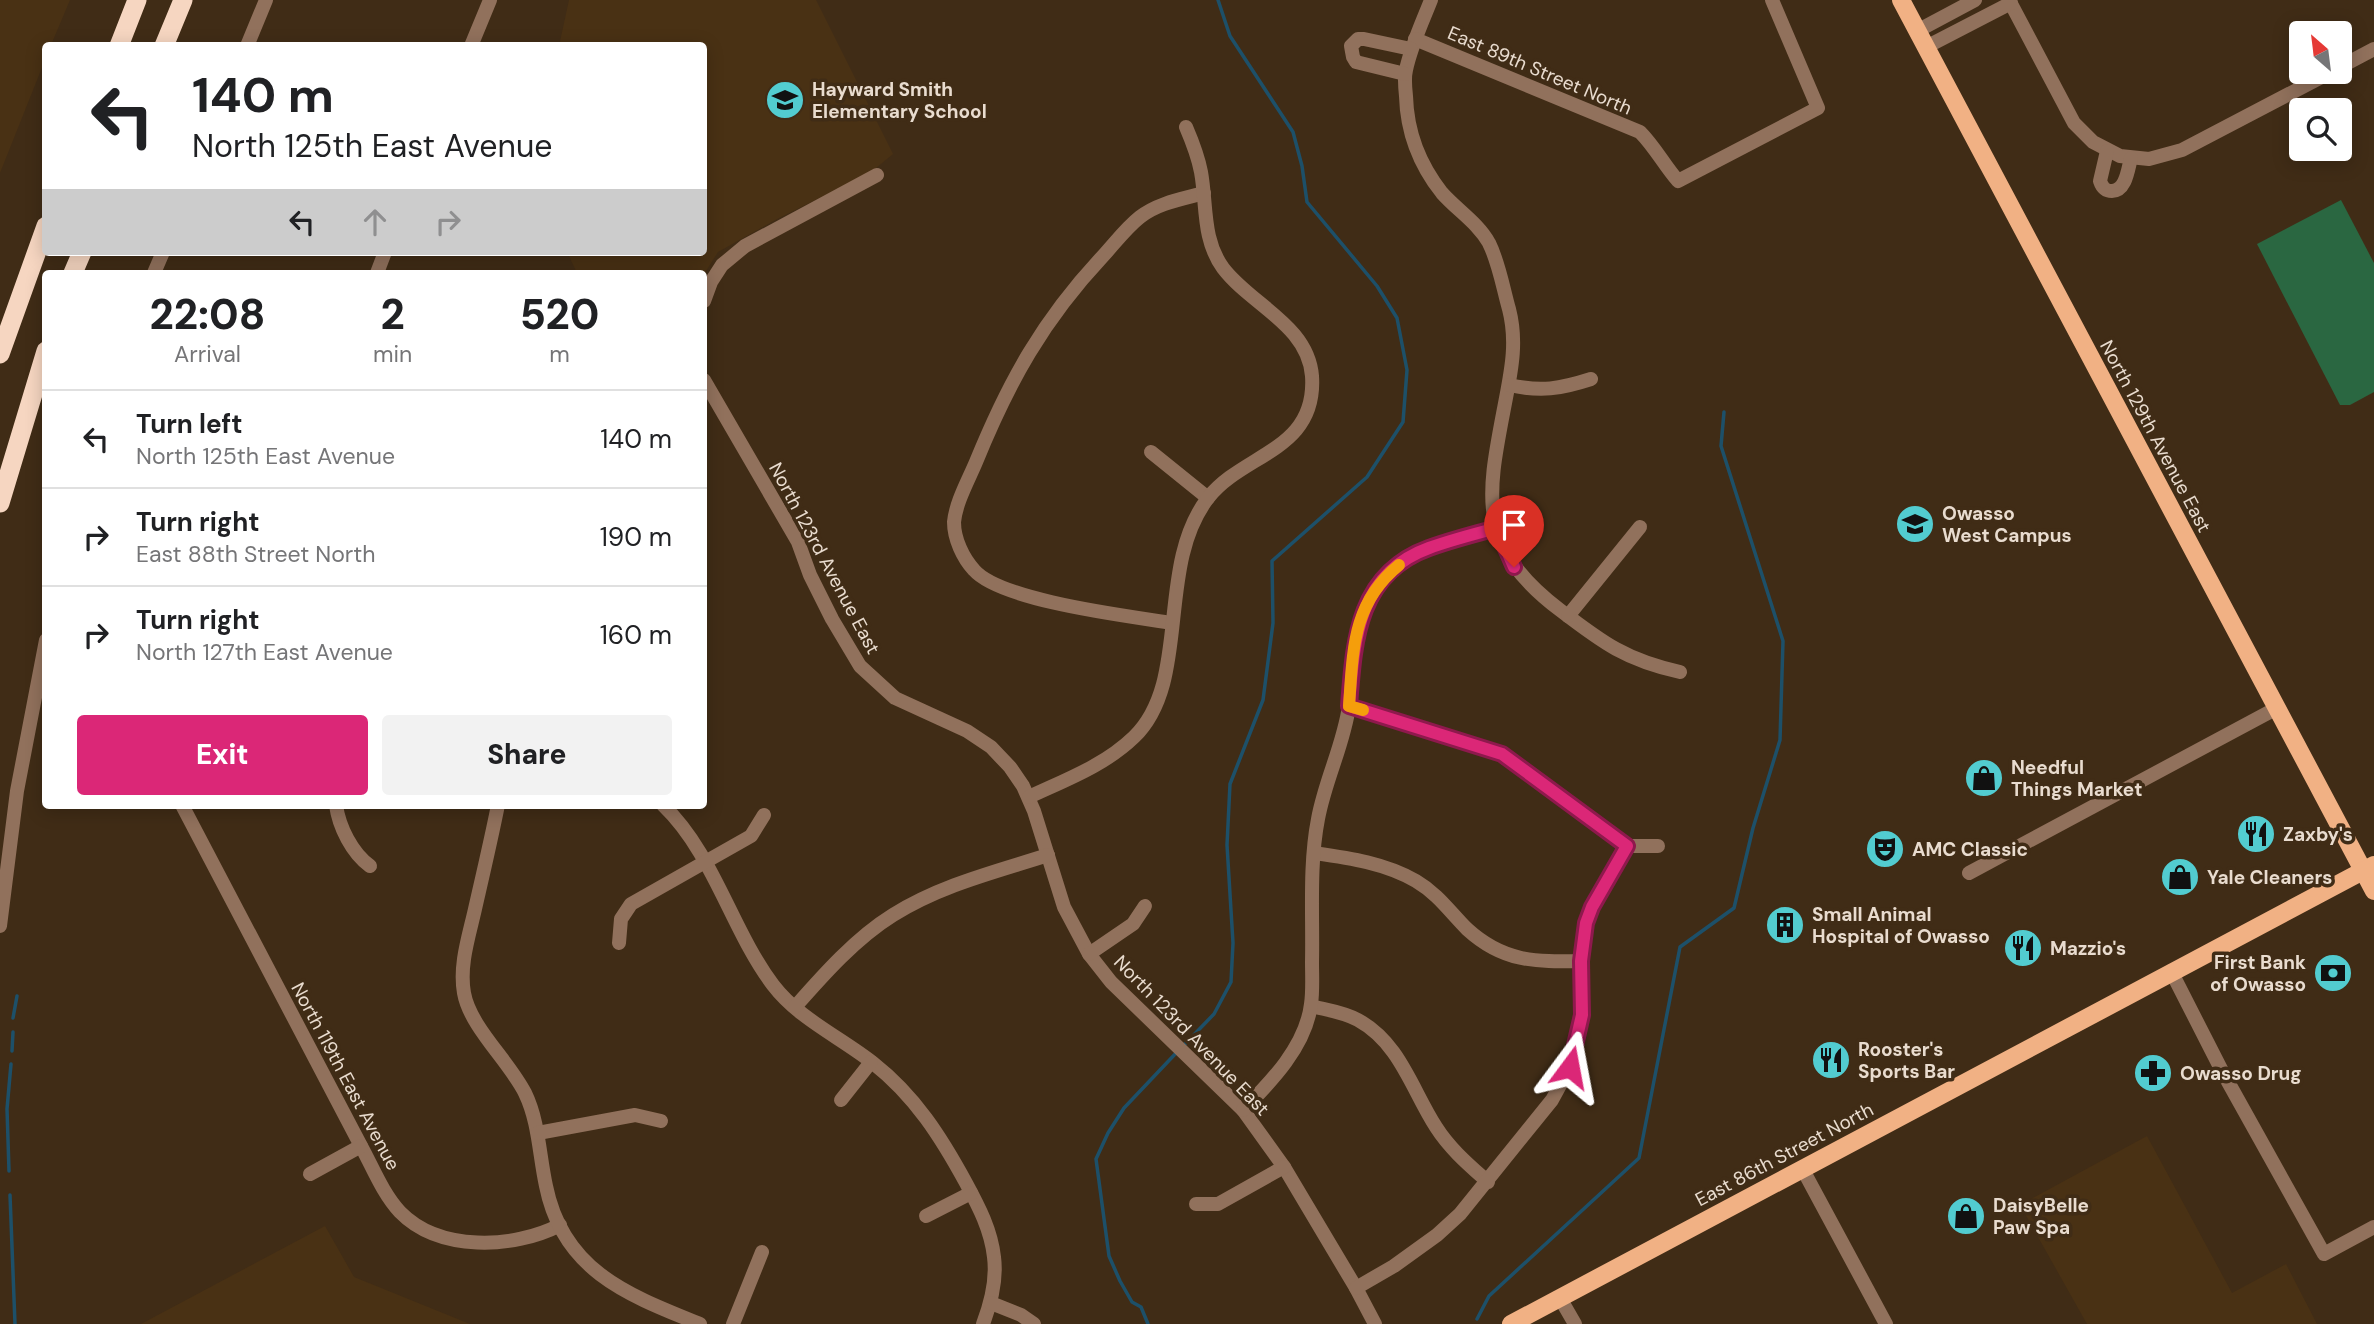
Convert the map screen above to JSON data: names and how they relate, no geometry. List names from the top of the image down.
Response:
{
  "streets": {
    "main road": ["North 129th Avenue East", "East 86th Street North"],
    "street": ["East 89th Street North", "North 123rd Avenue East", "North 119th East Avenue"]
  },
  "crossings": [
    ["North 129th Avenue East", "East 86th Street North"]
  ],
  "places": {
    "school or university": ["Hayward Smith Elementary School", "Owasso West Campus"],
    "shop": ["Needful Things Market", "Yale Cleaners", "DaisyBelle Paw Spa"],
    "restaurant": ["Zaxby's", "Mazzio's", "Rooster's Sports Bar"],
    "theatre": ["AMC Classic"],
    "building": ["Small Animal Hospital of Owasso"],
    "bank": ["First Bank of Owasso"],
    "pharmacy": ["Owasso Drug"]
  },
  "north": "top left",
  "page": {
    "turn": ["140 m", "North 125th East Avenue"],
    "eta": [
      "22:08",
      "Arrival",
      "2",
      "min",
      "520",
      "m"
    ],
    "list": [
      {
        "name": "Turn left",
        "note": "North 125th East Avenue",
        "value": "140 m"
      },
      {
        "name": "Turn right",
        "note": "East 88th Street North",
        "value": "190 m"
      },
      {
        "name": "Turn right",
        "note": "North 127th East Avenue",
        "value": "160 m"
      }
    ],
    "buttons": ["Exit", "Share"]
  }
}
